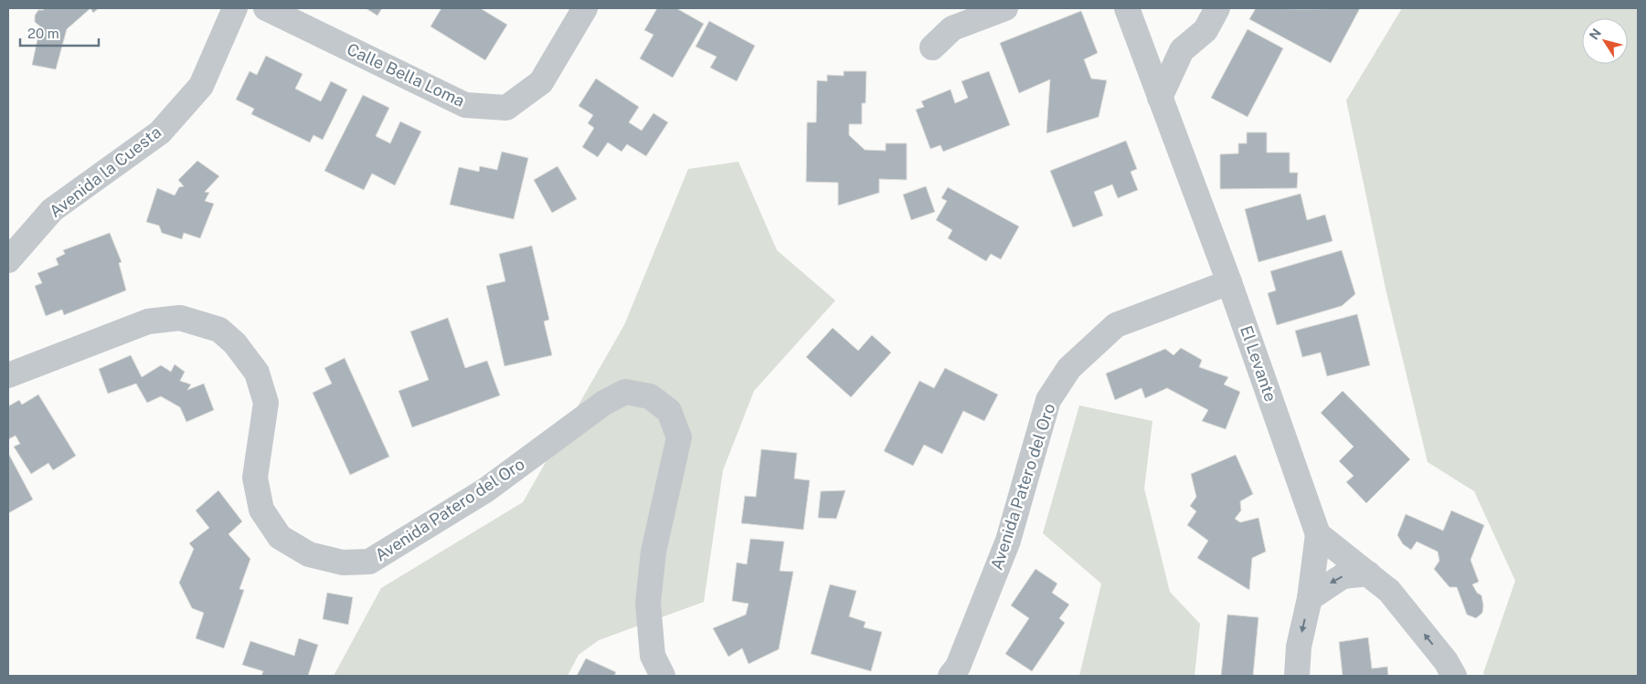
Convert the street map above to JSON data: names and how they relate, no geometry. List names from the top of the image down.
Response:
{
  "streets": {
    "street": [
      "Calle Bella Loma",
      "Avenida la Cuesta",
      "El Levante",
      "Avenida Patero del Oro"
    ]
  },
  "crossings": [
    ["El Levante", "Avenida Patero del Oro"]
  ],
  "scale_bar": "20 m",
  "north": "top left"
}
